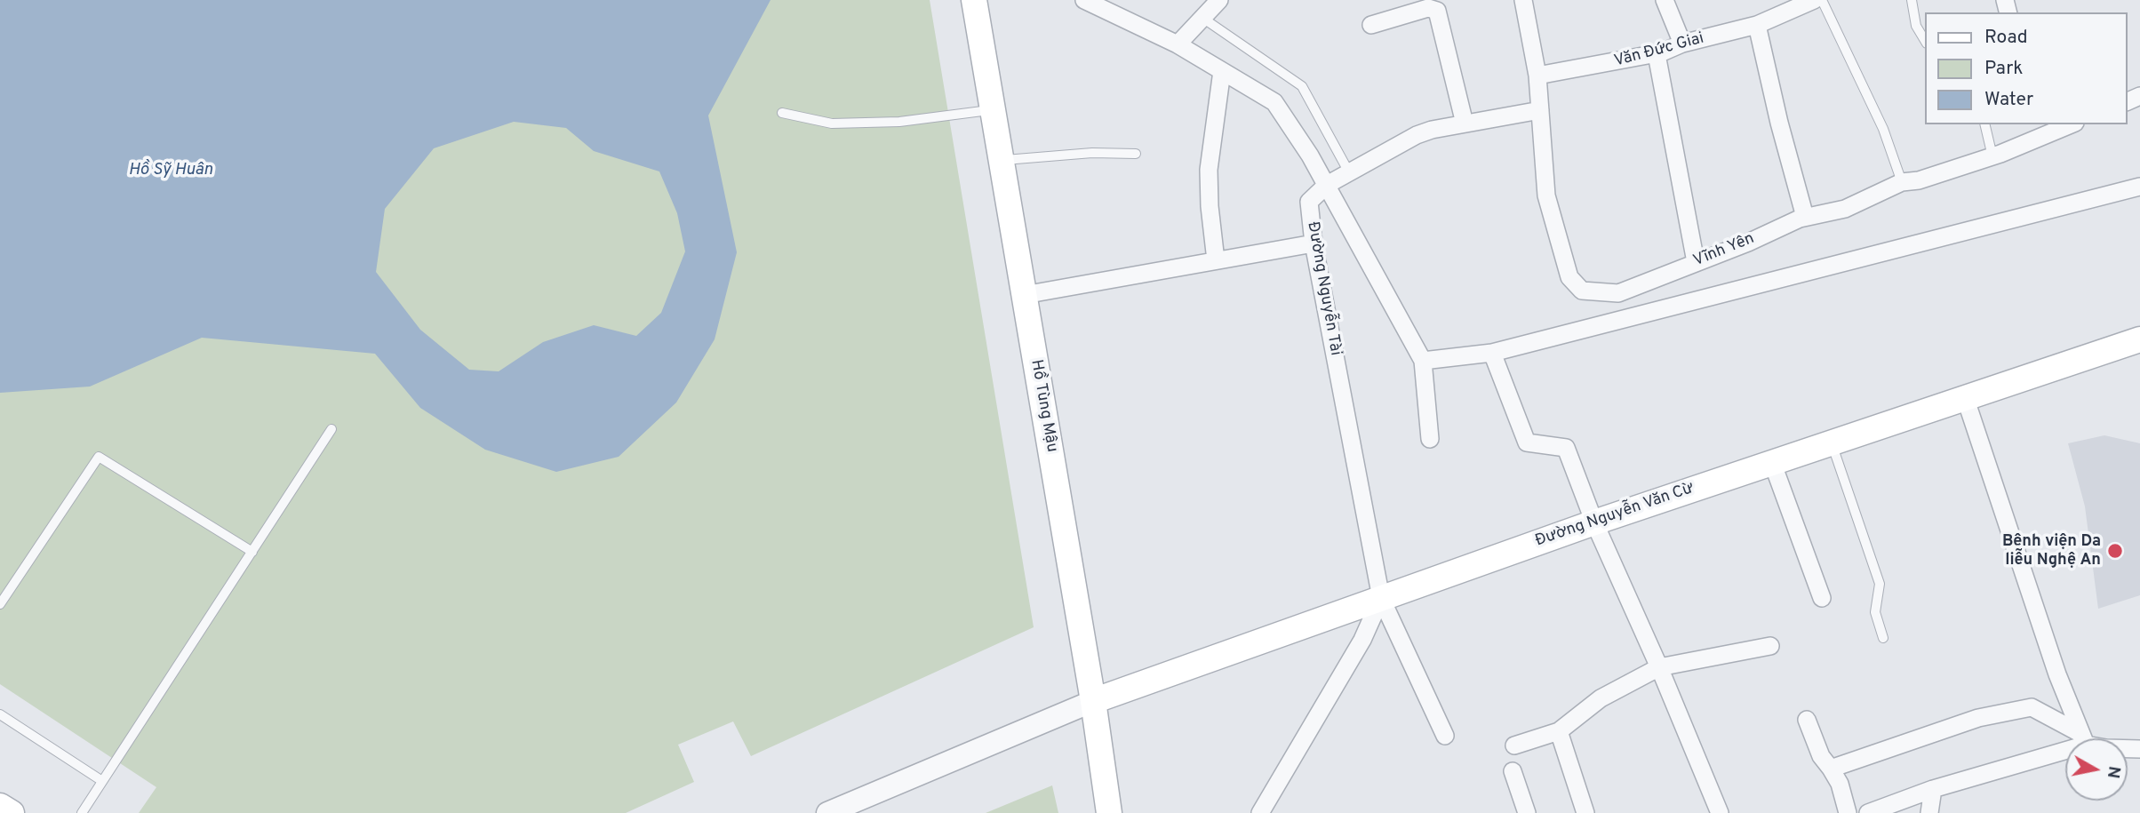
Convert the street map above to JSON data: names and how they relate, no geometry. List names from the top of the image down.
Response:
{
  "streets": {
    "main road": ["Hồ Tùng Mậu", "Đường Nguyễn Văn Cừ"],
    "street": ["Văn Đức Giai", "Vĩnh Yên", "Đường Nguyễn Tài"]
  },
  "crossings": [
    ["Văn Đức Giai", "Vĩnh Yên"],
    ["Đường Nguyễn Tài", "Đường Nguyễn Văn Cừ"],
    ["Hồ Tùng Mậu", "Đường Nguyễn Văn Cừ"]
  ],
  "water": ["Hồ Sỹ Huân"],
  "places": ["Bệnh viện Da liễu Nghệ An"],
  "legend": ["Road", "Park", "Water"],
  "north": "right"
}
